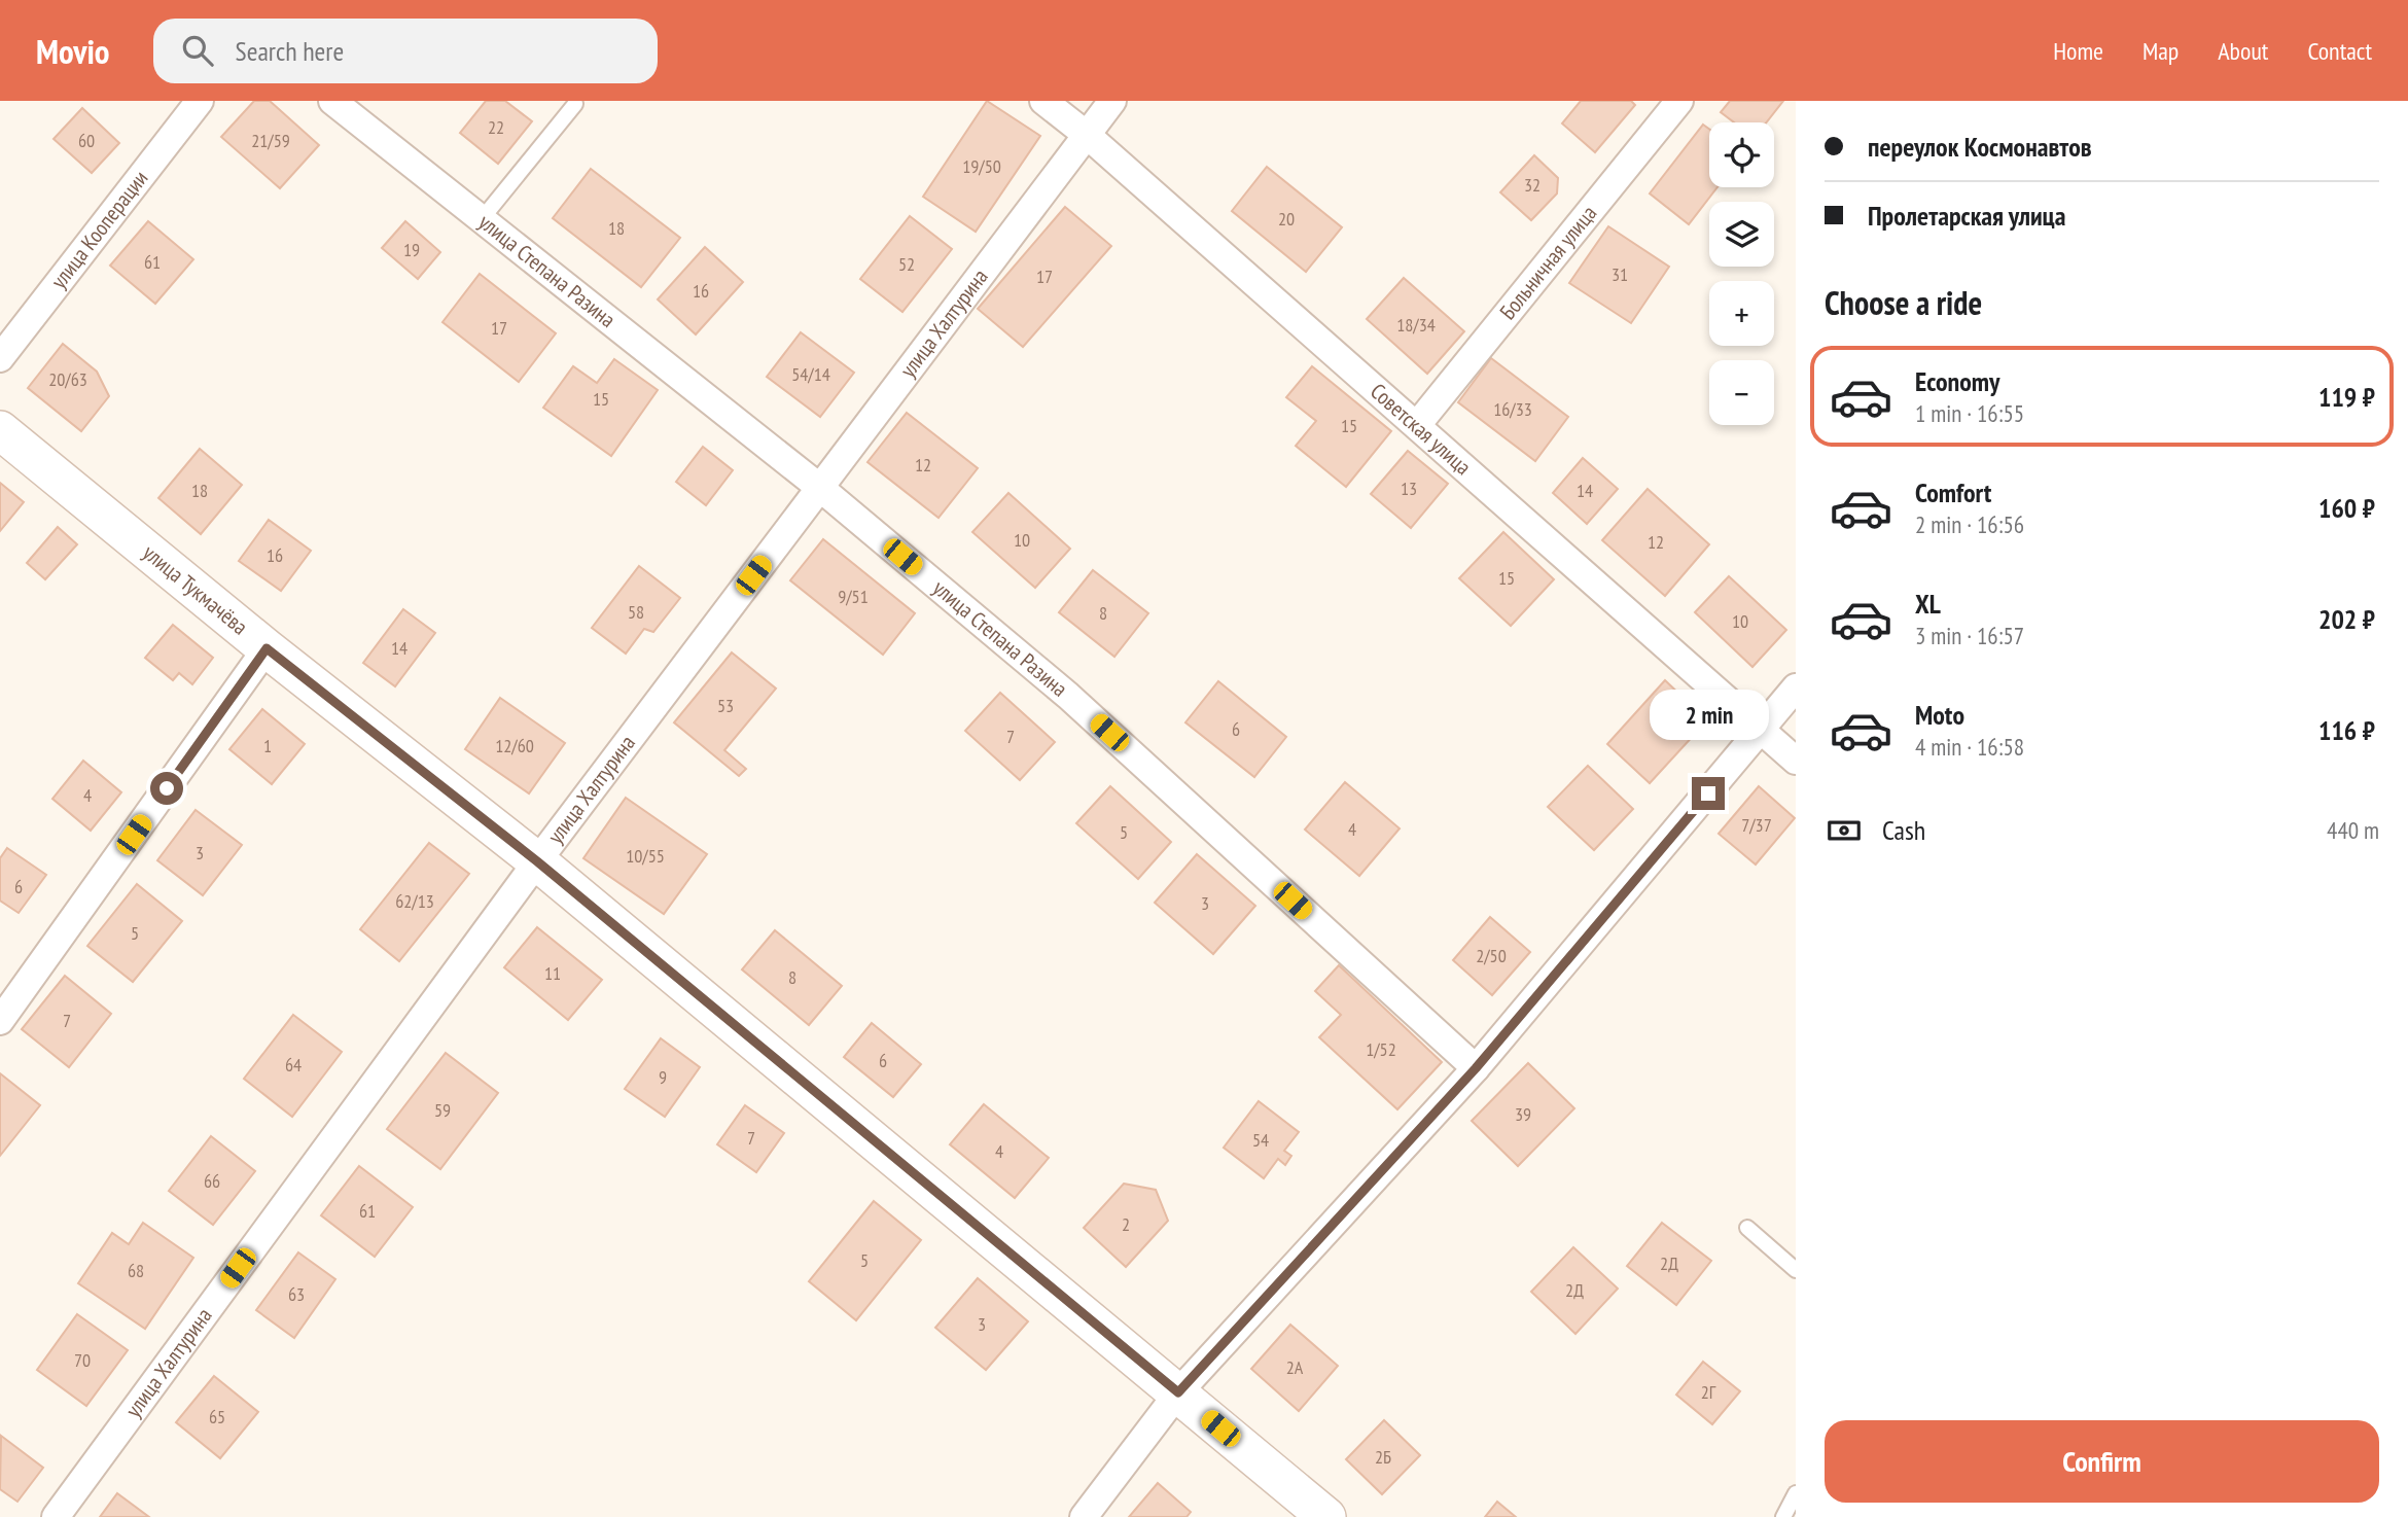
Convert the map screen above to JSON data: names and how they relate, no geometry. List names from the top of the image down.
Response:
{
  "streets": {
    "street": [
      "улица Кооперации",
      "Больничная улица",
      "улица Степана Разина",
      "улица Халтурина",
      "Советская улица",
      "улица Тукмачёва"
    ]
  },
  "crossings": [
    ["Больничная улица", "Советская улица"],
    ["улица Степана Разина", "улица Халтурина"],
    ["улица Халтурина", "Советская улица"],
    ["улица Халтурина", "улица Тукмачёва"]
  ],
  "house_numbers": [
    "22",
    "60",
    "21/59",
    "19/50",
    "32",
    "20",
    "18",
    "19",
    "61",
    "52",
    "31",
    "17",
    "16",
    "18/34",
    "17",
    "54/14",
    "20/63",
    "15",
    "16/33",
    "15",
    "12",
    "13",
    "18",
    "14",
    "10",
    "12",
    "16",
    "15",
    "9/51",
    "58",
    "8",
    "10",
    "14",
    "53",
    "6",
    "7",
    "1",
    "12/60",
    "4",
    "7/37",
    "4",
    "5",
    "3",
    "10/55",
    "6",
    "62/13",
    "3",
    "5",
    "2/50",
    "11",
    "8",
    "7",
    "1/52",
    "6",
    "64",
    "9",
    "59",
    "39",
    "7",
    "54",
    "4",
    "66",
    "61",
    "2",
    "5",
    "2Д",
    "68",
    "2Д",
    "63",
    "3",
    "70",
    "2А",
    "2Г",
    "65",
    "2Б"
  ],
  "page": {
    "header": "Movio",
    "search": "Search here",
    "nav": [
      "Home",
      "Map",
      "About",
      "Contact"
    ],
    "banner": ["переулок Космонавтов", "Пролетарская улица"],
    "map_buttons": ["+", "−"],
    "heading": "Choose a ride",
    "list": [
      {
        "name": "Economy",
        "note": "1 min · 16:55",
        "value": "119 ₽"
      },
      {
        "name": "Comfort",
        "note": "2 min · 16:56",
        "value": "160 ₽"
      },
      {
        "name": "XL",
        "note": "3 min · 16:57",
        "value": "202 ₽"
      },
      {
        "name": "Moto",
        "note": "4 min · 16:58",
        "value": "116 ₽"
      }
    ],
    "bubble": "2 min",
    "pay": ["Cash", "440 m"],
    "buttons": "Confirm"
  }
}
